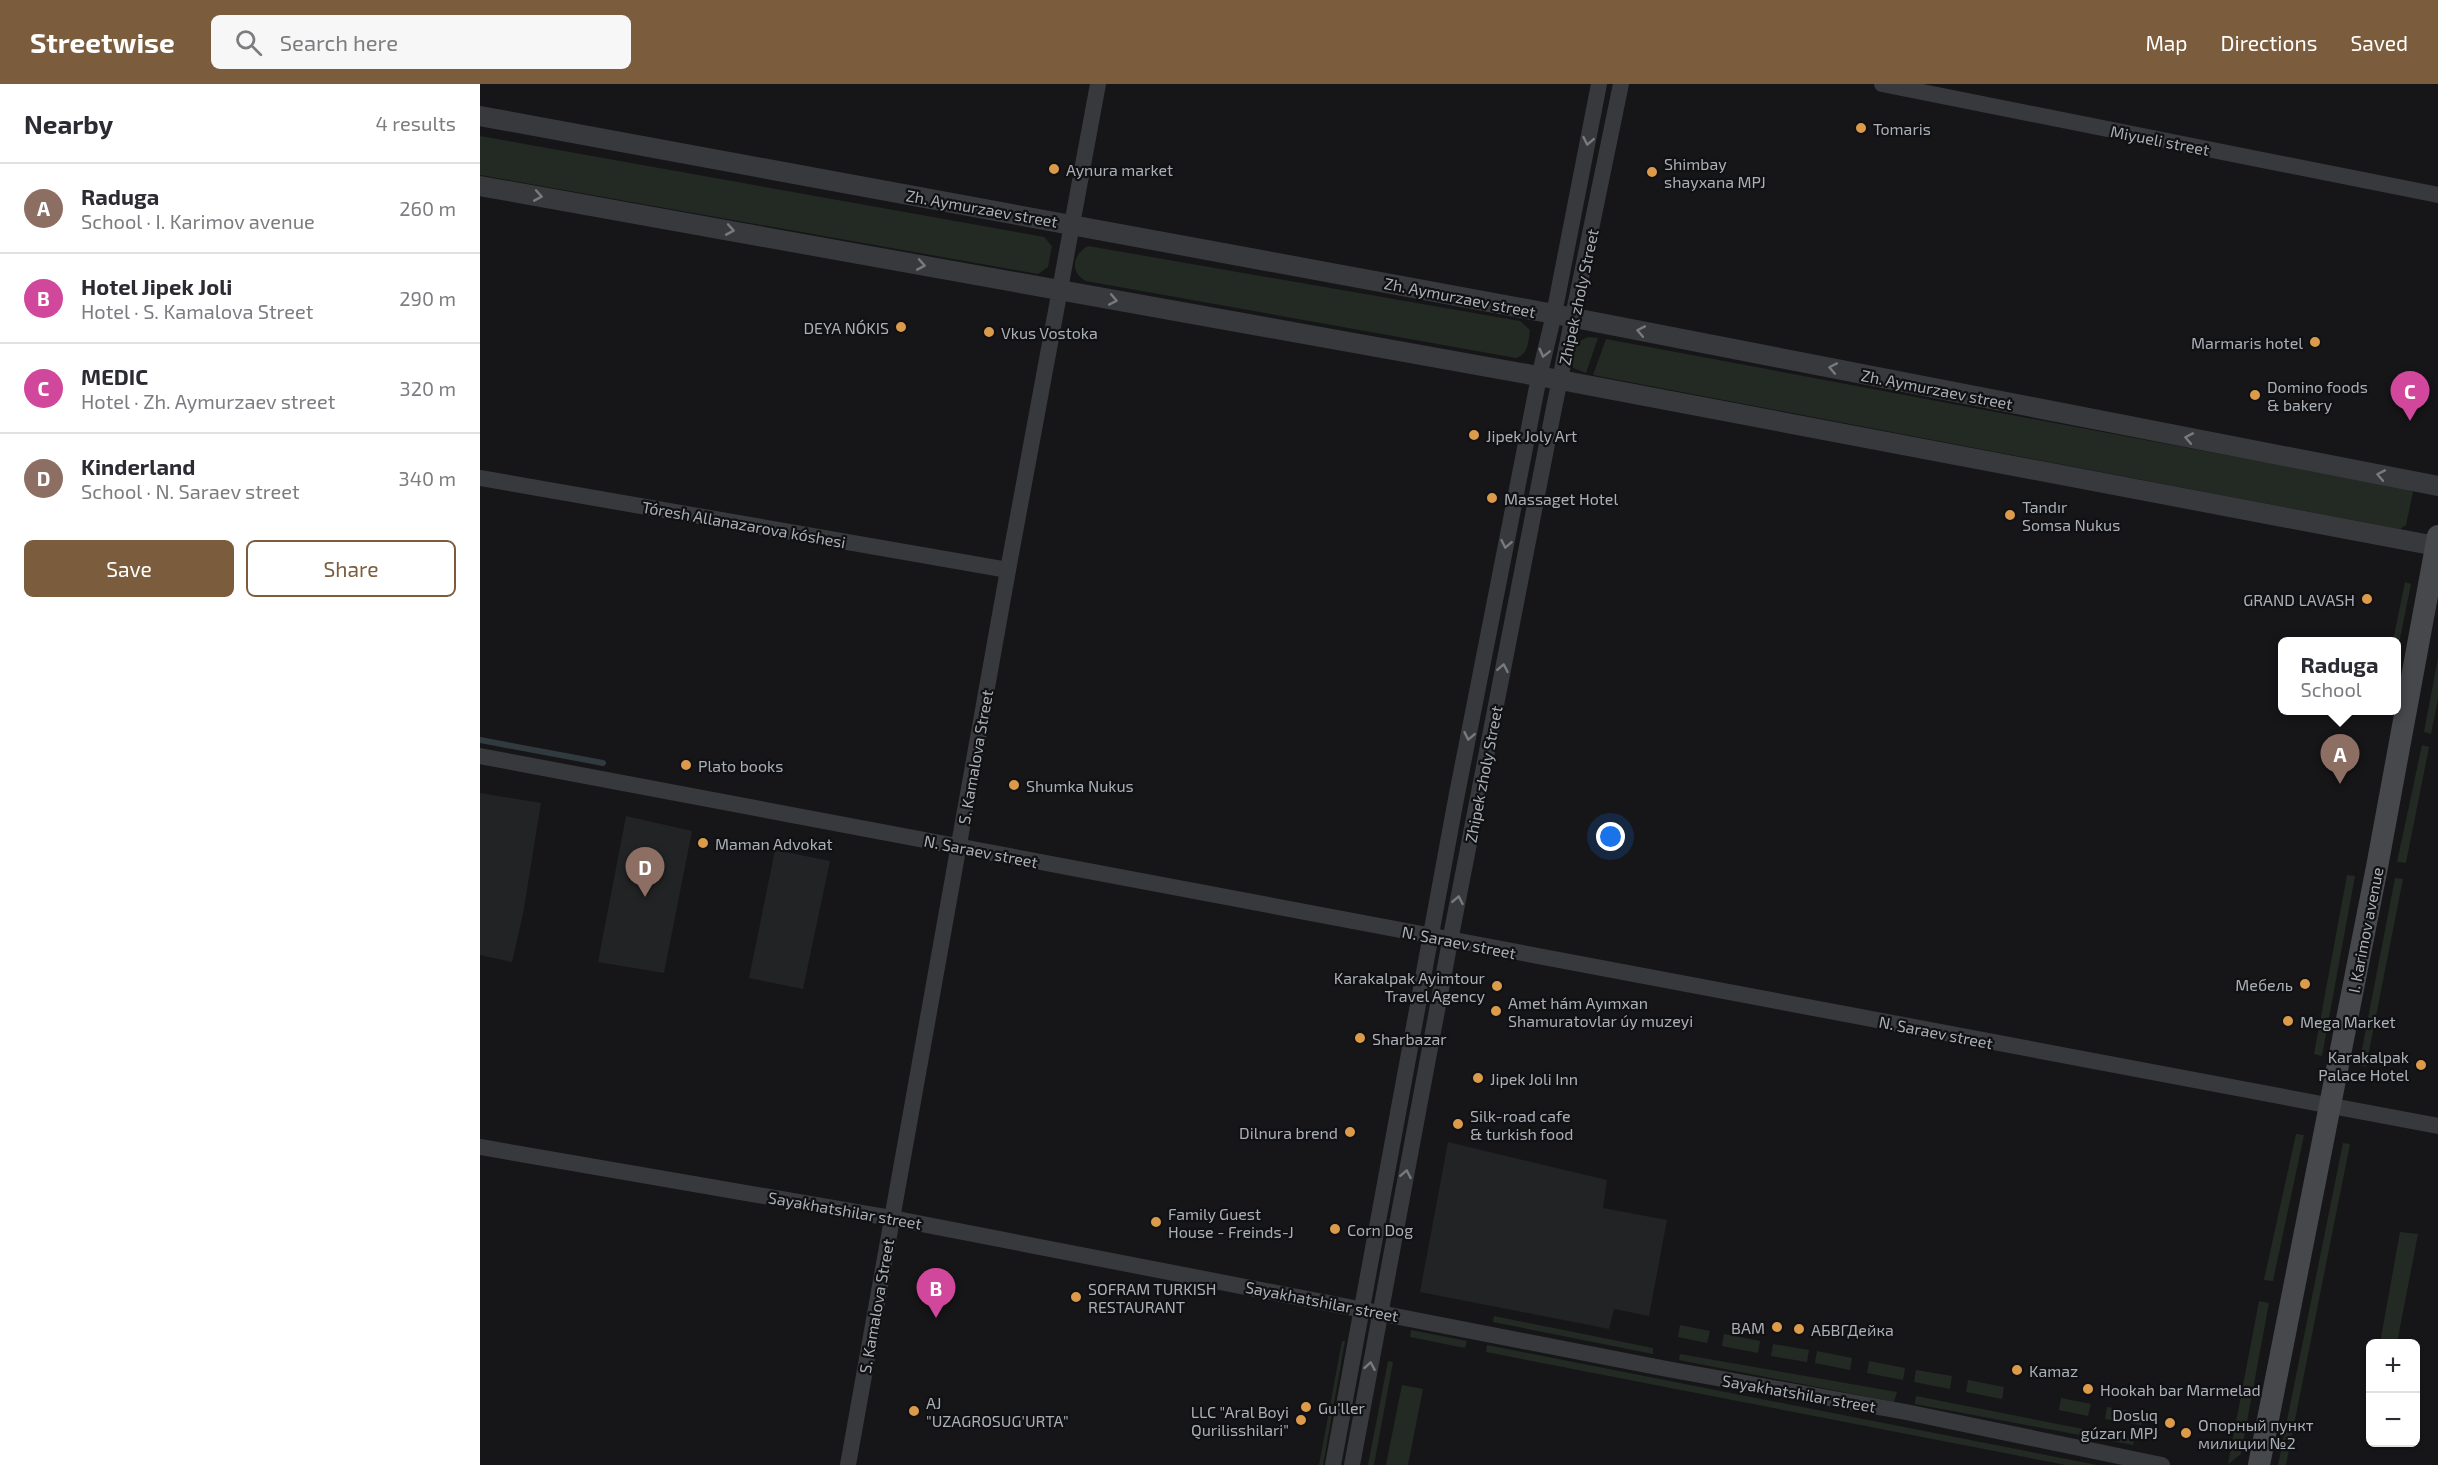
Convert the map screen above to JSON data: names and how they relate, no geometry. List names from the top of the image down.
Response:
{
  "streets": {
    "main road": ["I. Karimov avenue"],
    "street": [
      "Miyueli street",
      "Zh. Aymurzaev street",
      "Zhipek zholy Street",
      "Tóresh Allanazarova kóshesi",
      "S. Kamalova Street",
      "N. Saraev street",
      "Sayakhatshilar street"
    ]
  },
  "crossings": [
    ["Zh. Aymurzaev street", "Zhipek zholy Street"],
    ["Zh. Aymurzaev street", "S. Kamalova Street"],
    ["Zhipek zholy Street", "N. Saraev street"],
    ["Zhipek zholy Street", "Sayakhatshilar street"],
    ["Tóresh Allanazarova kóshesi", "S. Kamalova Street"],
    ["S. Kamalova Street", "N. Saraev street"],
    ["S. Kamalova Street", "Sayakhatshilar street"],
    ["N. Saraev street", "I. Karimov avenue"]
  ],
  "places": [
    "Tomaris",
    "Aynura market",
    "Shimbay shayxana MPJ",
    "DEYA NÓKIS",
    "Vkus Vostoka",
    "Marmaris hotel",
    "Domino foods & bakery",
    "Jipek Joly Art",
    "Massaget Hotel",
    "Tandır Somsa Nukus",
    "GRAND LAVASH",
    "Plato books",
    "Shumka Nukus",
    "Maman Advokat",
    "Мебель",
    "Karakalpak Ayimtour Travel Agency",
    "Amet hám Ayımxan Shamuratovlar úy muzeyi",
    "Mega Market",
    "Sharbazar",
    "Karakalpak Palace Hotel",
    "Jipek Joli Inn",
    "Silk-road cafe & turkish food",
    "Dilnura brend",
    "Family Guest House - Freinds-J",
    "Corn Dog",
    "SOFRAM TURKISH RESTAURANT",
    "BAM",
    "АБВГДейка",
    "Kamaz",
    "Hookah bar Marmelad",
    "Gu'ller",
    "AJ \"UZAGROSUG'URTA\"",
    "LLC \"Aral Boyi Qurilisshilari\"",
    "Doslıq gúzarı MPJ",
    "Опорный пункт милиции №2"
  ],
  "page": {
    "header": "Streetwise",
    "search": "Search here",
    "nav": ["Map", "Directions", "Saved"],
    "heading": ["Nearby", "4 results"],
    "list": [
      {
        "mark": "A",
        "name": "Raduga",
        "note": "School · I. Karimov avenue",
        "value": "260 m"
      },
      {
        "mark": "B",
        "name": "Hotel Jipek Joli",
        "note": "Hotel · S. Kamalova Street",
        "value": "290 m"
      },
      {
        "mark": "C",
        "name": "MEDIC",
        "note": "Hotel · Zh. Aymurzaev street",
        "value": "320 m"
      },
      {
        "mark": "D",
        "name": "Kinderland",
        "note": "School · N. Saraev street",
        "value": "340 m"
      }
    ],
    "pins": [
      "C",
      "A",
      "D",
      "B"
    ],
    "buttons": ["Save", "Share"],
    "popup": ["Raduga", "School"],
    "map_buttons": ["+", "−"]
  }
}
